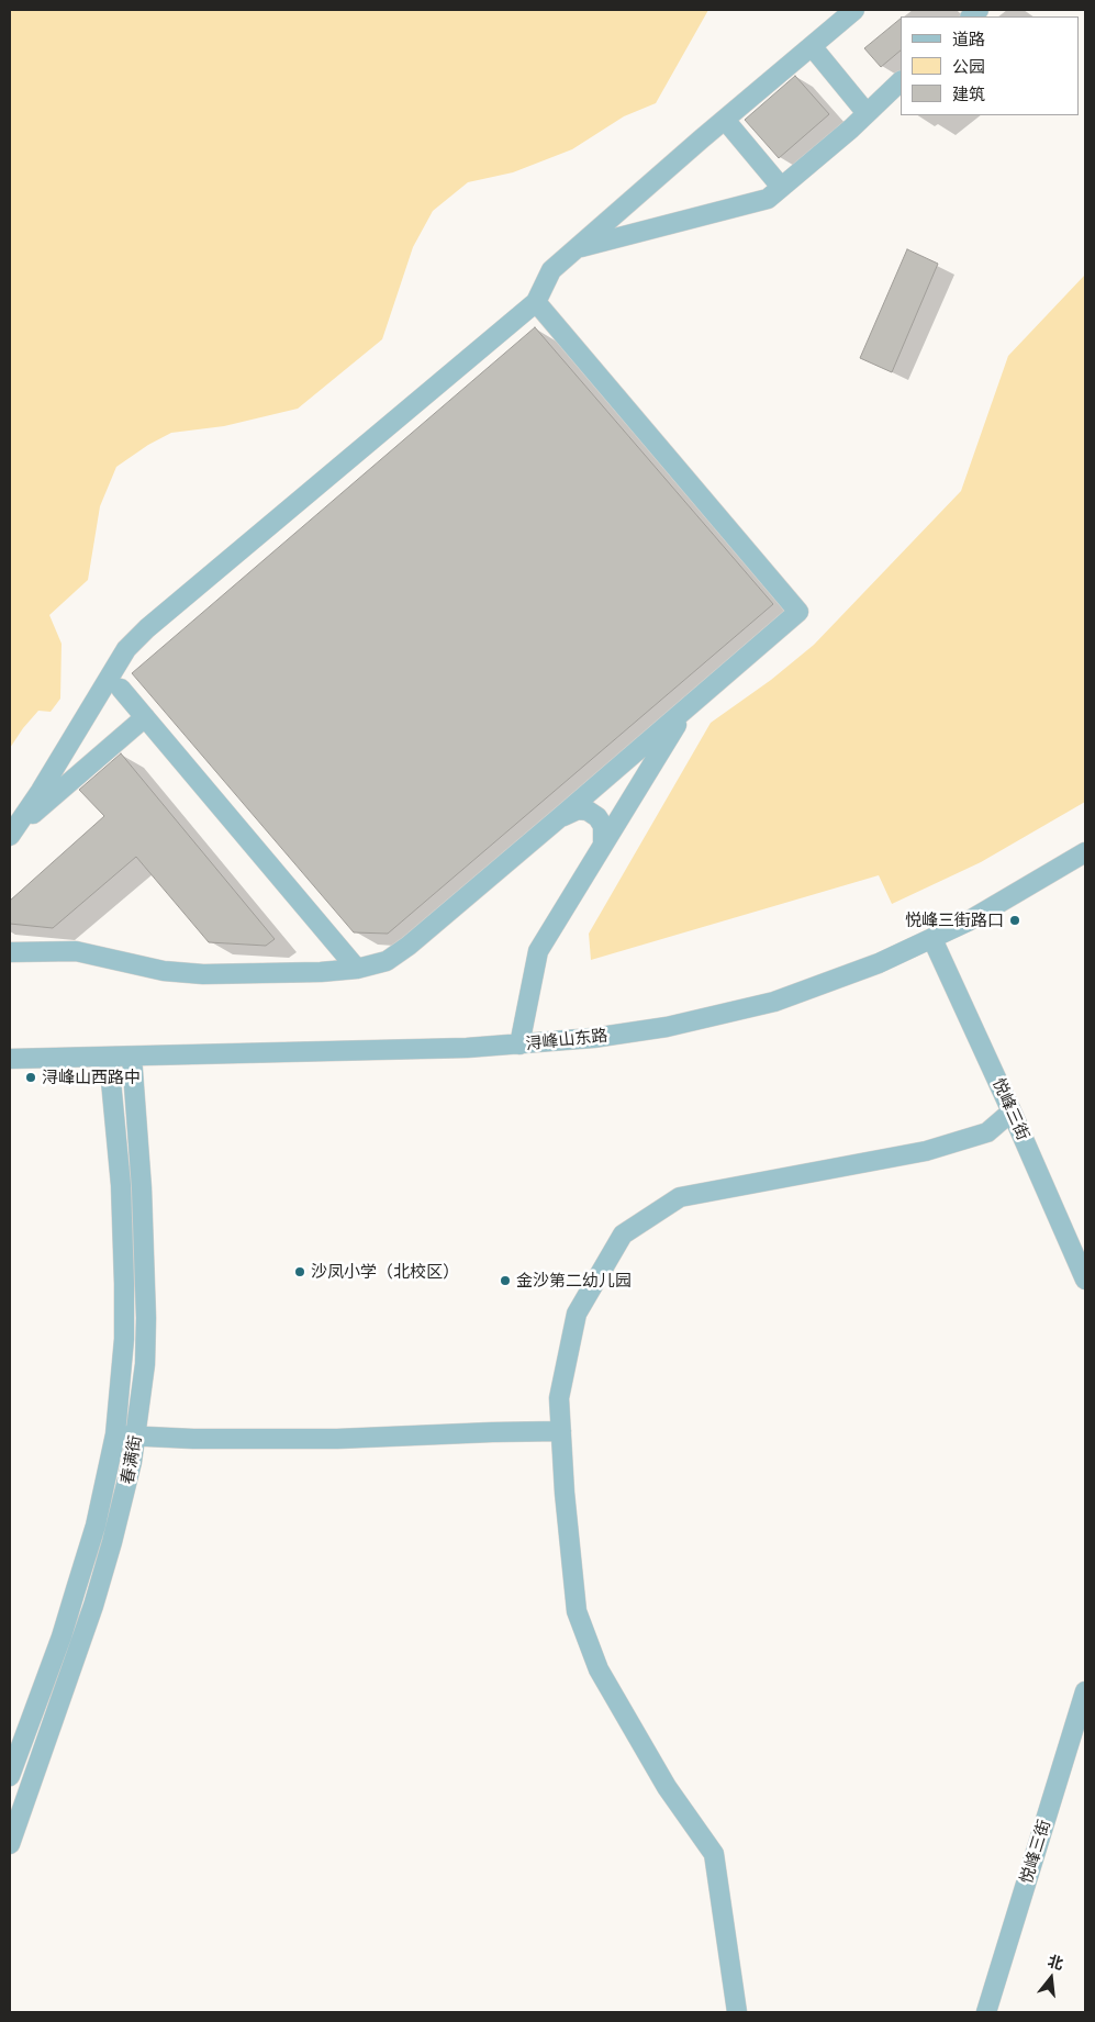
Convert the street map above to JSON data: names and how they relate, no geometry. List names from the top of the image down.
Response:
{
  "streets": {
    "street": ["浔峰山东路", "悦峰三街", "春满街"]
  },
  "crossings": [
    ["浔峰山东路", "悦峰三街"],
    ["浔峰山东路", "春满街"]
  ],
  "places": [
    "悦峰三街路口",
    "浔峰山西路中",
    "沙凤小学（北校区）",
    "金沙第二幼儿园"
  ],
  "legend": ["道路", "公园", "建筑"],
  "north": "top"
}
